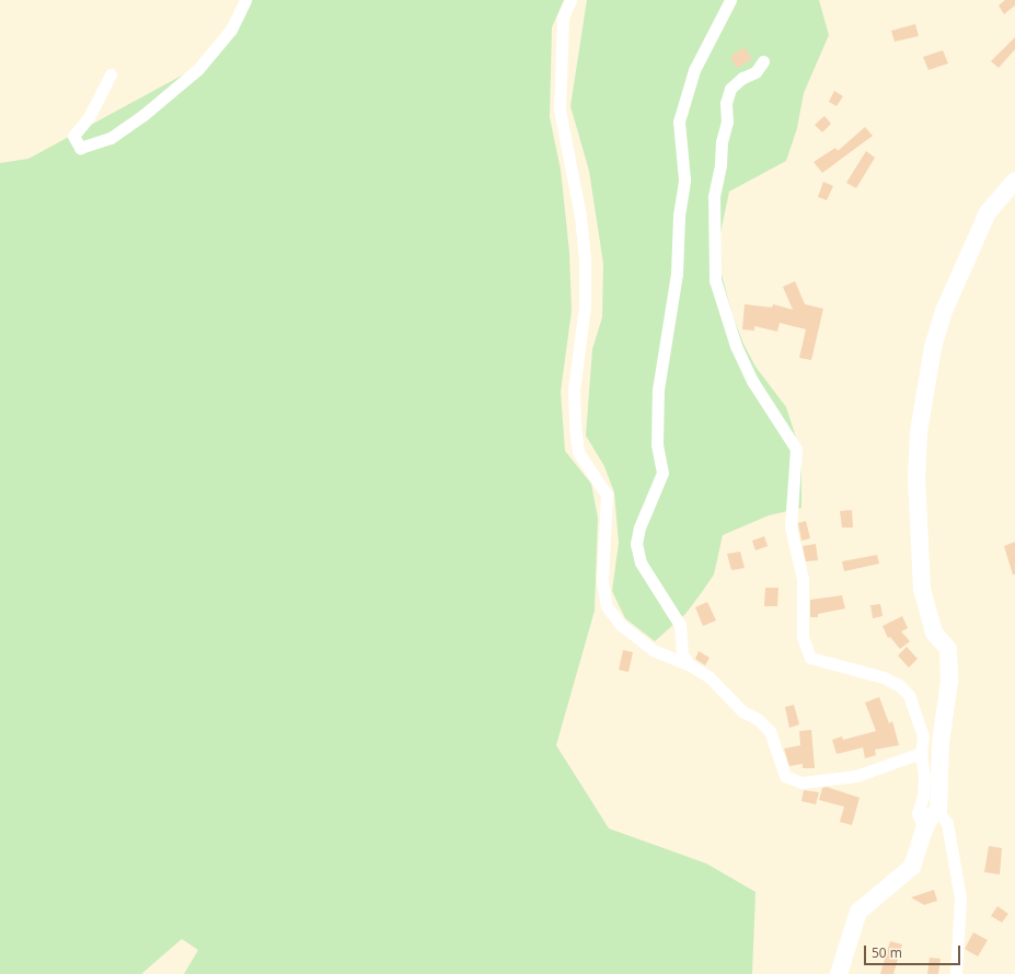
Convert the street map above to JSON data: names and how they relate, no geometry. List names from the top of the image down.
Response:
{
  "scale_bar": "50 m"
}
